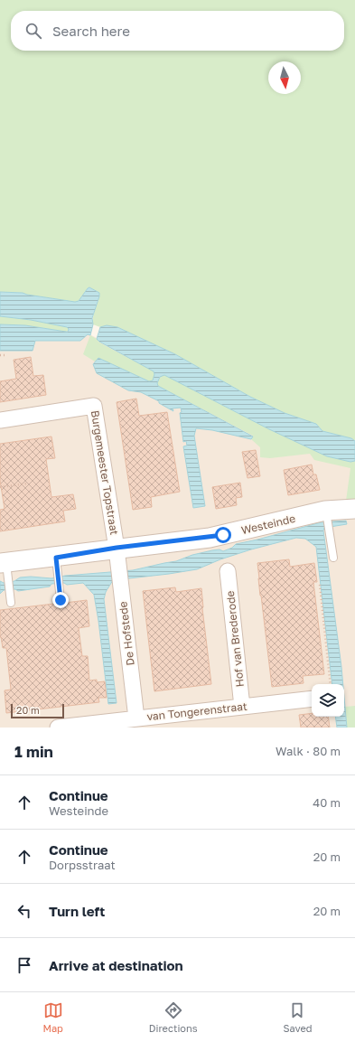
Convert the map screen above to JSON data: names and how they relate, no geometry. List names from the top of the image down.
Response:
{
  "streets": {
    "street": [
      "Burgemeester Topstraat",
      "Westeinde",
      "De Hofstede",
      "Hof van Brederode",
      "van Tongerenstraat"
    ]
  },
  "crossings": [
    ["Burgemeester Topstraat", "Westeinde"],
    ["Burgemeester Topstraat", "De Hofstede"],
    ["Westeinde", "De Hofstede"],
    ["De Hofstede", "van Tongerenstraat"],
    ["Hof van Brederode", "van Tongerenstraat"]
  ],
  "scale_bar": "20 m",
  "north": "bottom",
  "page": {
    "search": "Search here",
    "scale": "20 m",
    "heading": ["1 min", "Walk · 80 m"],
    "list": [
      ["Continue", "Westeinde", "40 m"],
      ["Continue", "Dorpsstraat", "20 m"],
      ["Turn left", "20 m"],
      "Arrive at destination"
    ],
    "nav": ["Map", "Directions", "Saved"]
  }
}
